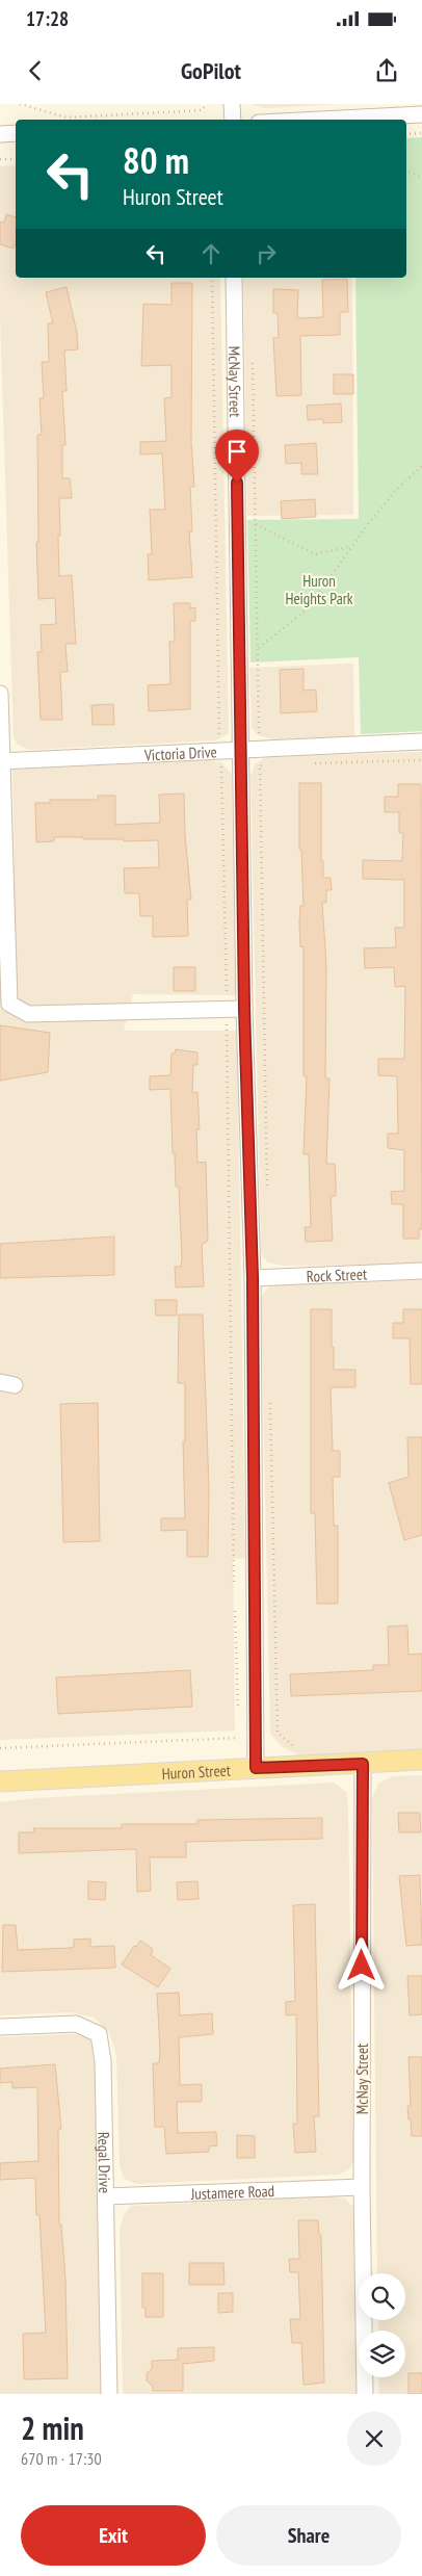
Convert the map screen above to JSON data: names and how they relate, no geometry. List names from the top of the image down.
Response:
{
  "streets": {
    "main road": ["Huron Street"],
    "street": [
      "McNay Street",
      "Victoria Drive",
      "Rock Street",
      "Regal Drive",
      "Justamere Road"
    ]
  },
  "crossings": [
    ["McNay Street", "Victoria Drive"],
    ["McNay Street", "Rock Street"],
    ["McNay Street", "Huron Street"],
    ["McNay Street", "Justamere Road"],
    ["Regal Drive", "Justamere Road"]
  ],
  "parks": ["Huron Heights Park"],
  "page": {
    "status": "17:28",
    "header": "GoPilot",
    "turn": ["80 m", "Huron Street"],
    "heading": ["2 min", "670 m · 17:30"],
    "buttons": ["Exit", "Share"]
  }
}
